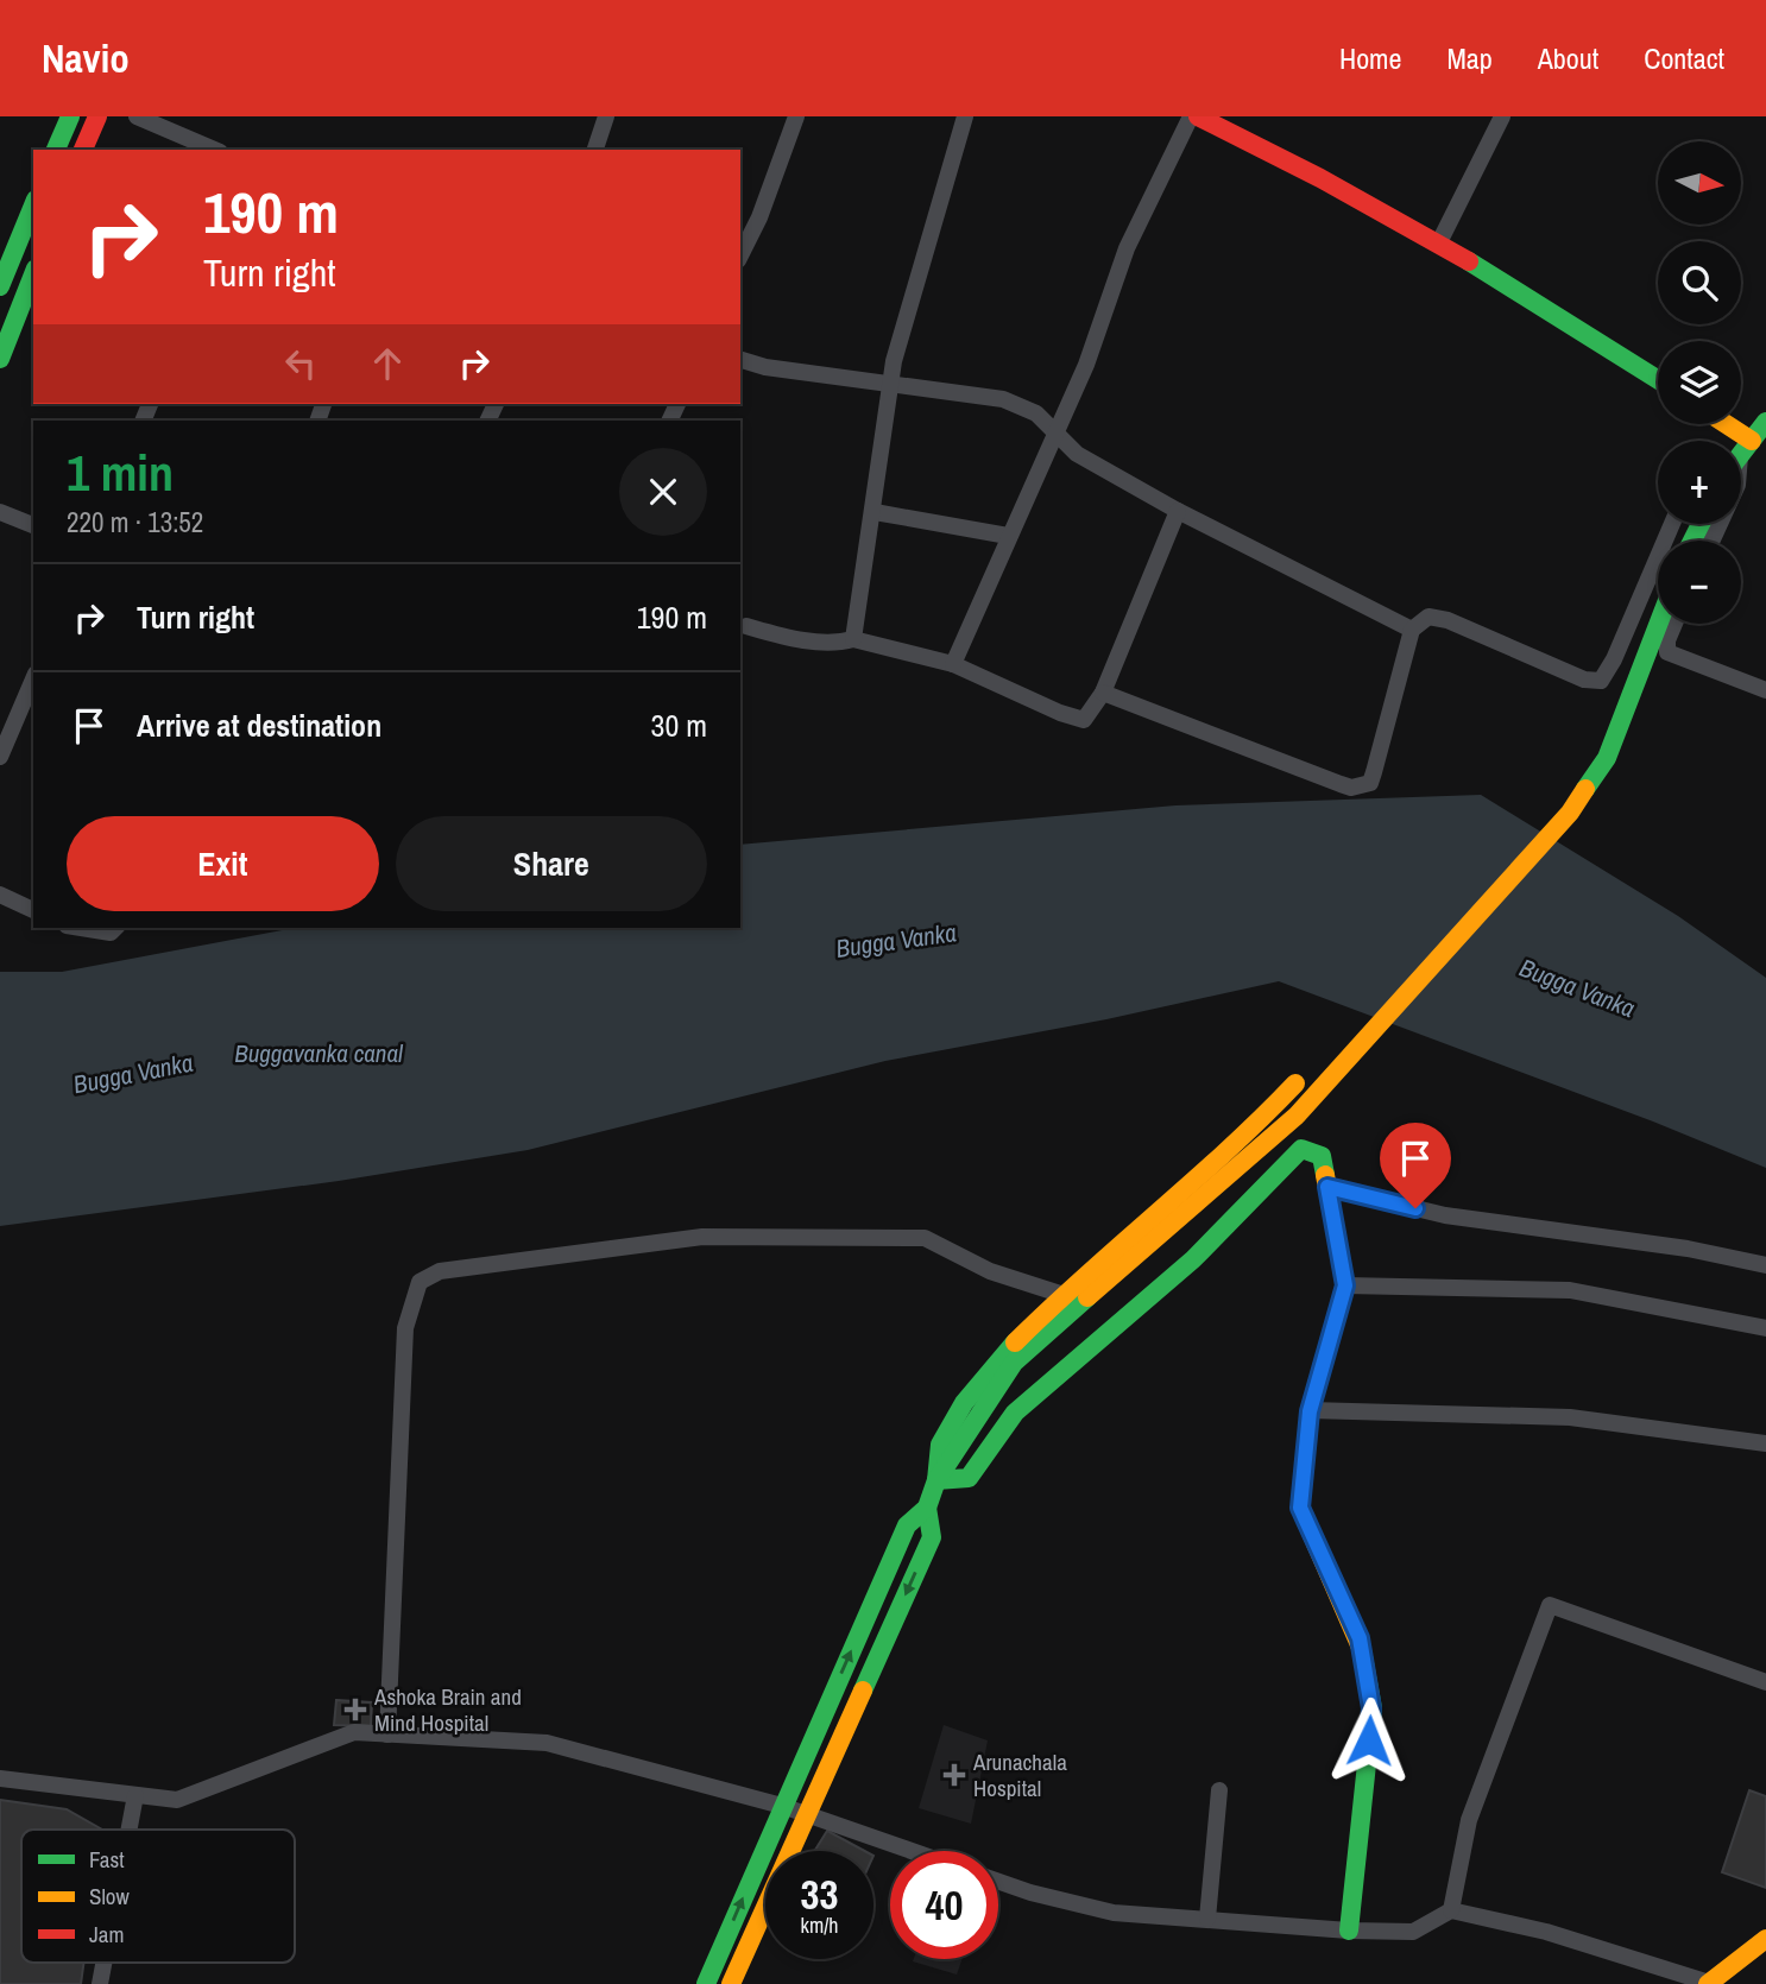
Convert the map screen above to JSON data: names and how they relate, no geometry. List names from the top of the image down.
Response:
{
  "water": ["Bugga Vanka", "Buggavanka canal"],
  "places": {
    "health": ["Ashoka Brain and Mind Hospital", "Arunachala Hospital"]
  },
  "legend": ["Fast", "Slow", "Jam"],
  "north": "right",
  "page": {
    "header": "Navio",
    "nav": [
      "Home",
      "Map",
      "About",
      "Contact"
    ],
    "map_buttons": ["+", "−"],
    "turn": ["190 m", "Turn right"],
    "heading": ["1 min", "220 m · 13:52"],
    "list": [
      {
        "name": "Turn right",
        "value": "190 m"
      },
      {
        "name": "Arrive at destination",
        "value": "30 m"
      }
    ],
    "buttons": ["Exit", "Share"],
    "speed": "33 km/h",
    "limit": "40"
  }
}
